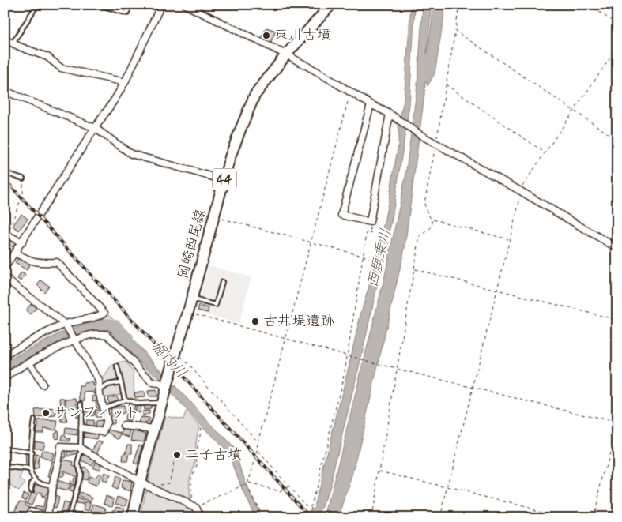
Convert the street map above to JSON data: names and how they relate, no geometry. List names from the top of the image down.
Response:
{
  "streets": {
    "main road": ["44", "岡崎西尾線"]
  },
  "water": ["西鹿乗川", "堀内川"],
  "places": [
    "東川古墳",
    "古井堤遺跡",
    "サンフィット",
    "二子古墳"
  ]
}
